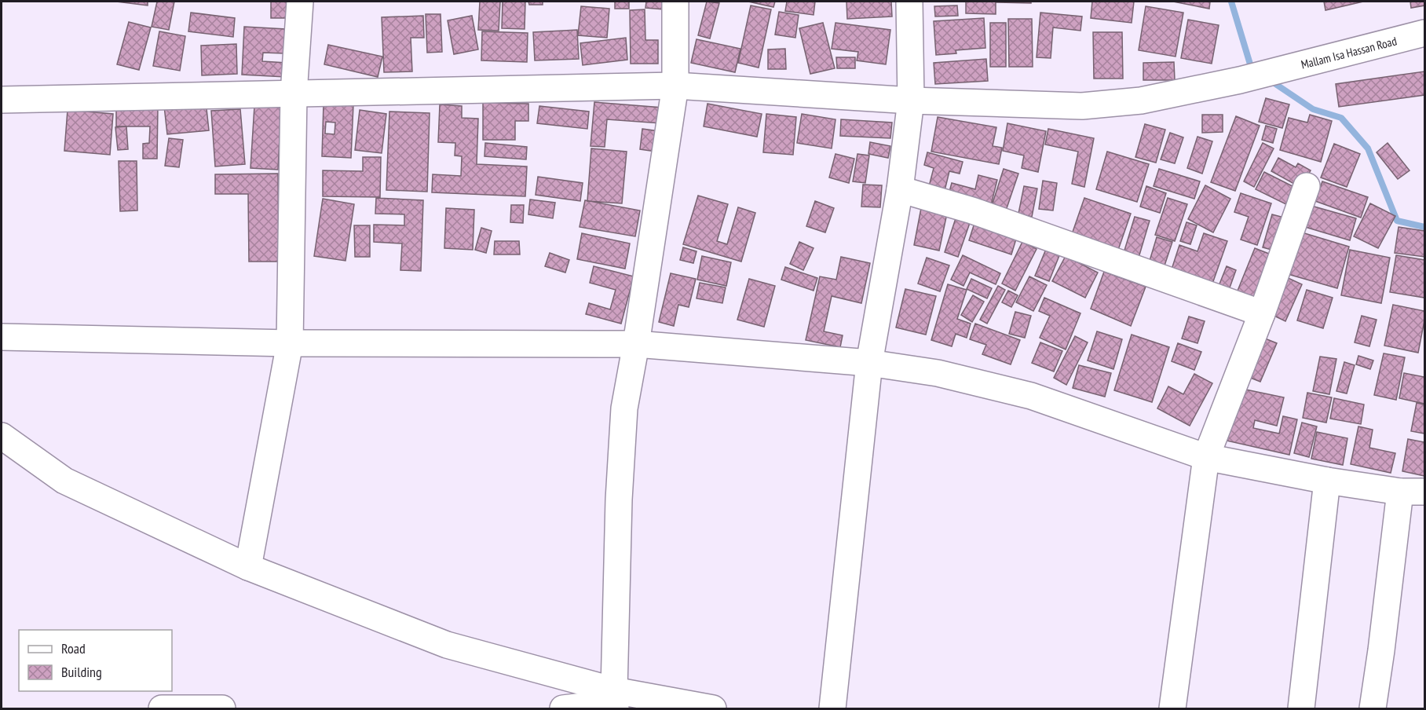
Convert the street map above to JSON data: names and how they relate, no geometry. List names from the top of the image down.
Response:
{
  "streets": {
    "street": ["Mallam Isa Hassan Road"]
  },
  "legend": ["Road", "Building"]
}
